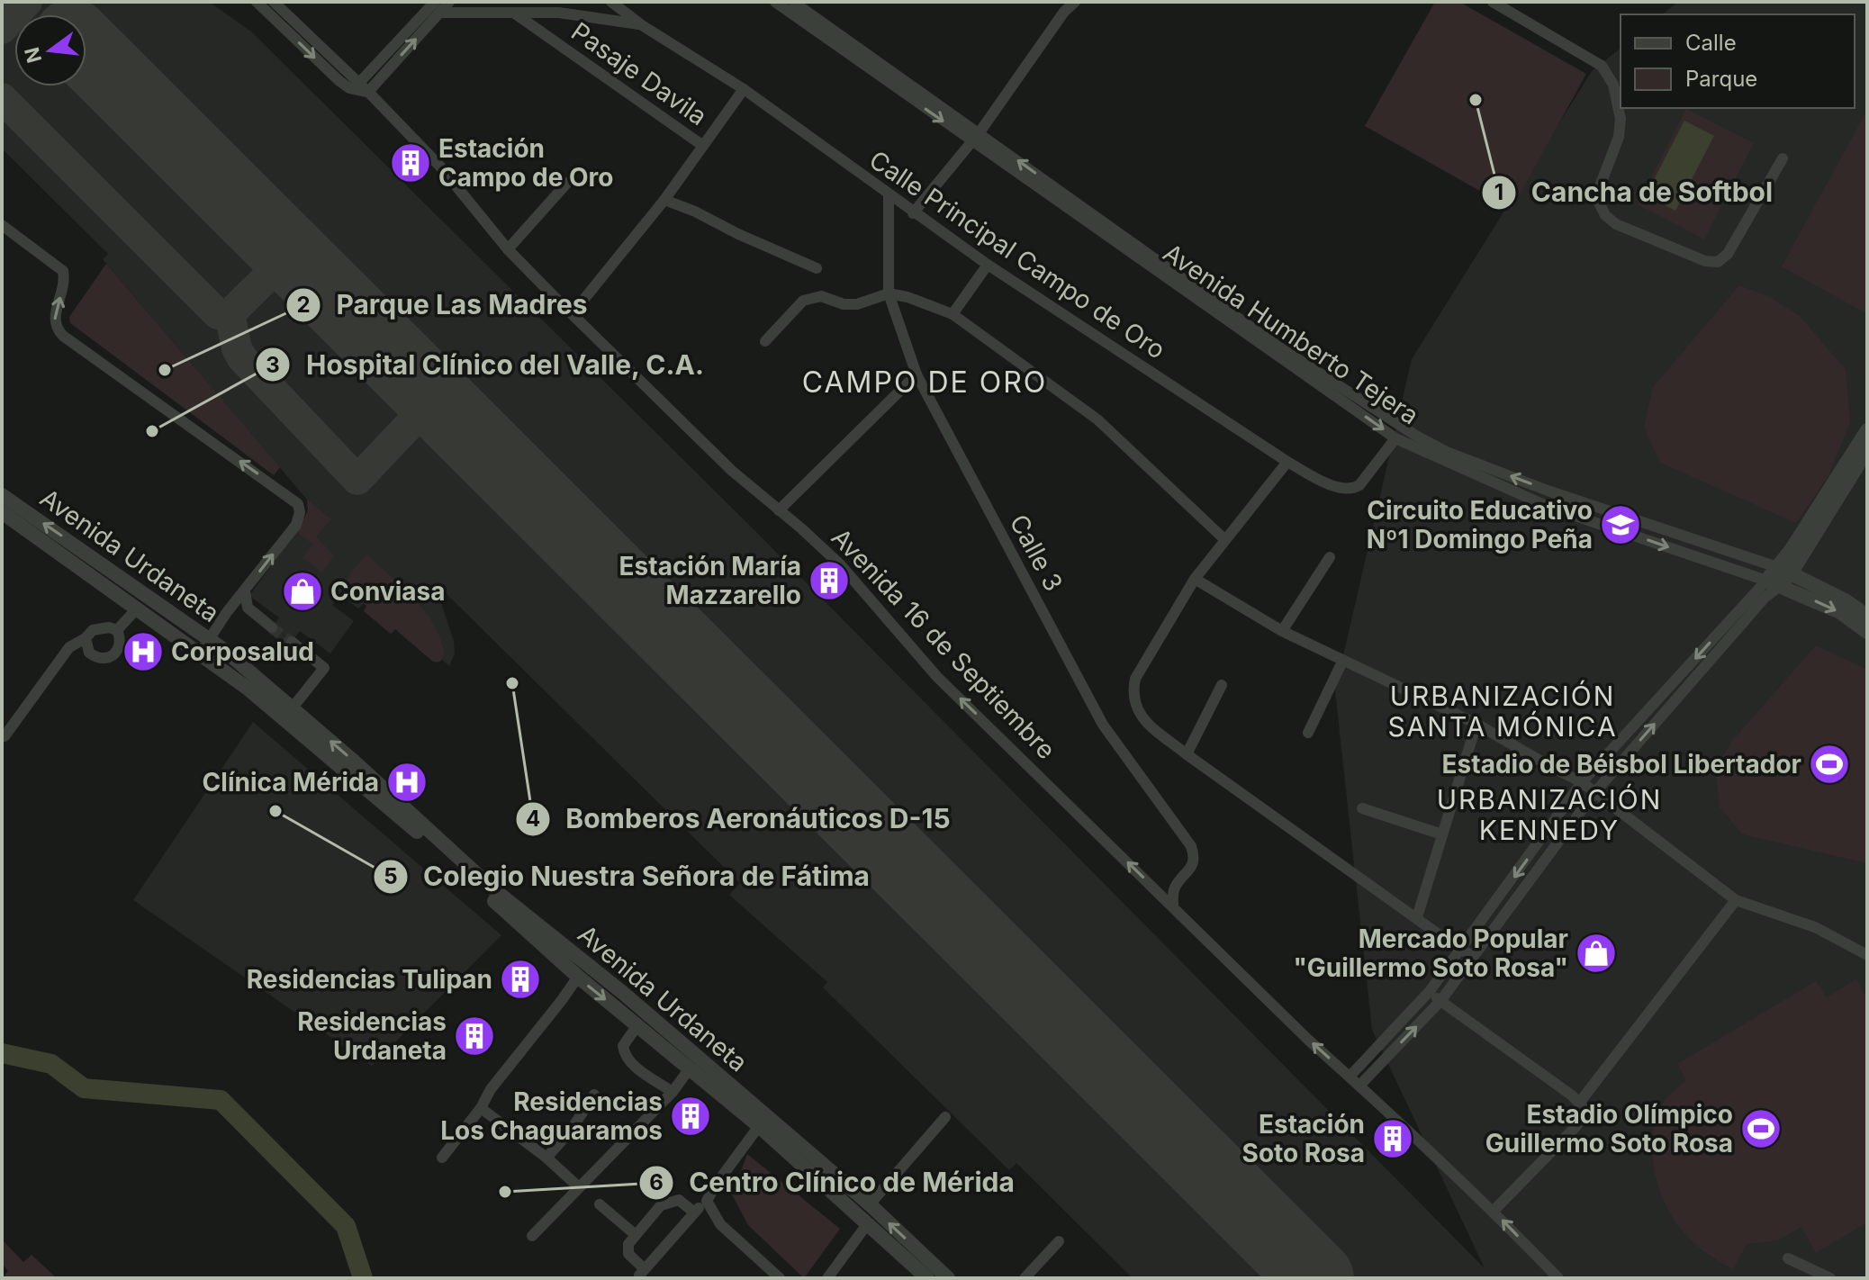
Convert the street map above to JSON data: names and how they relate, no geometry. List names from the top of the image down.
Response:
{
  "streets": {
    "street": [
      "Pasaje Davila",
      "Calle Principal Campo de Oro",
      "Avenida Humberto Tejera",
      "Calle 3",
      "Avenida Urdaneta",
      "Avenida 16 de Septiembre"
    ]
  },
  "crossings": [
    ["Calle Principal Campo de Oro", "Avenida Humberto Tejera"],
    ["Calle Principal Campo de Oro", "Calle 3"],
    ["Calle 3", "Avenida 16 de Septiembre"]
  ],
  "districts": ["CAMPO DE ORO", "URBANIZACIÓN SANTA MÓNICA", "URBANIZACIÓN KENNEDY"],
  "places": {
    "other": [
      "Cancha de Softbol",
      "Parque Las Madres",
      "Hospital Clínico del Valle, C.A.",
      "Bomberos Aeronáuticos D-15",
      "Colegio Nuestra Señora de Fátima",
      "Centro Clínico de Mérida"
    ],
    "building": [
      "Estación Campo de Oro",
      "Estación María Mazzarello",
      "Residencias Tulipan",
      "Residencias Urdaneta",
      "Residencias Los Chaguaramos",
      "Estación Soto Rosa"
    ],
    "school or university": ["Circuito Educativo Nº1 Domingo Peña"],
    "shop": ["Conviasa", "Mercado Popular \"Guillermo Soto Rosa\""],
    "hospital": ["Corposalud", "Clínica Mérida"],
    "sports": ["Estadio de Béisbol Libertador", "Estadio Olímpico Guillermo Soto Rosa"]
  },
  "legend": ["Calle", "Parque"],
  "north": "left"
}
